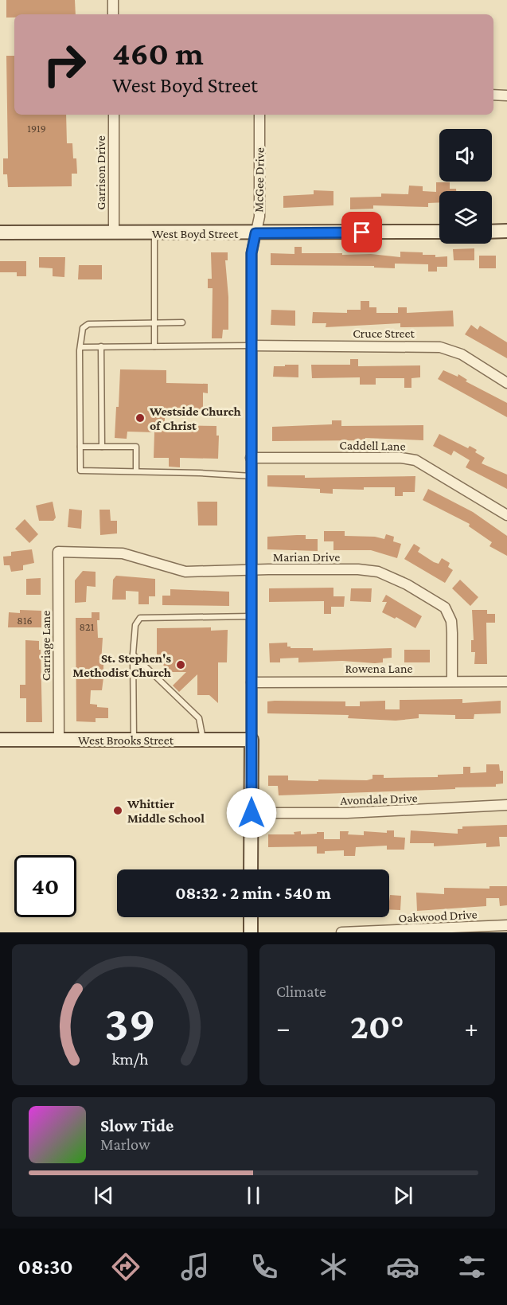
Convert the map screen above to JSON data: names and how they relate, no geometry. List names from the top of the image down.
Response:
{
  "streets": {
    "street": [
      "Garrison Drive",
      "McGee Drive",
      "West Boyd Street",
      "Cruce Street",
      "Caddell Lane",
      "Marian Drive",
      "Carriage Lane",
      "Rowena Lane",
      "West Brooks Street",
      "Avondale Drive",
      "Oakwood Drive"
    ]
  },
  "crossings": [
    ["Garrison Drive", "West Boyd Street"],
    ["McGee Drive", "West Boyd Street"],
    ["McGee Drive", "Cruce Street"],
    ["McGee Drive", "Caddell Lane"],
    ["McGee Drive", "Marian Drive"],
    ["McGee Drive", "Rowena Lane"],
    ["McGee Drive", "West Brooks Street"],
    ["McGee Drive", "Avondale Drive"],
    ["Marian Drive", "Carriage Lane"],
    ["Marian Drive", "Rowena Lane"],
    ["Carriage Lane", "West Brooks Street"]
  ],
  "places": ["Westside Church of Christ", "St. Stephen's Methodist Church", "Whittier Middle School"],
  "house_numbers": ["1919", "816", "821"],
  "page": {
    "turn": ["460 m", "West Boyd Street"],
    "limit": "40",
    "trip": "08:32 · 2 min · 540 m",
    "tile": "Climate",
    "heat": ["−", "20°", "+"],
    "song": ["Slow Tide", "Marlow"],
    "tabs": "08:30",
    "gauge": ["39", "km/h"]
  }
}
